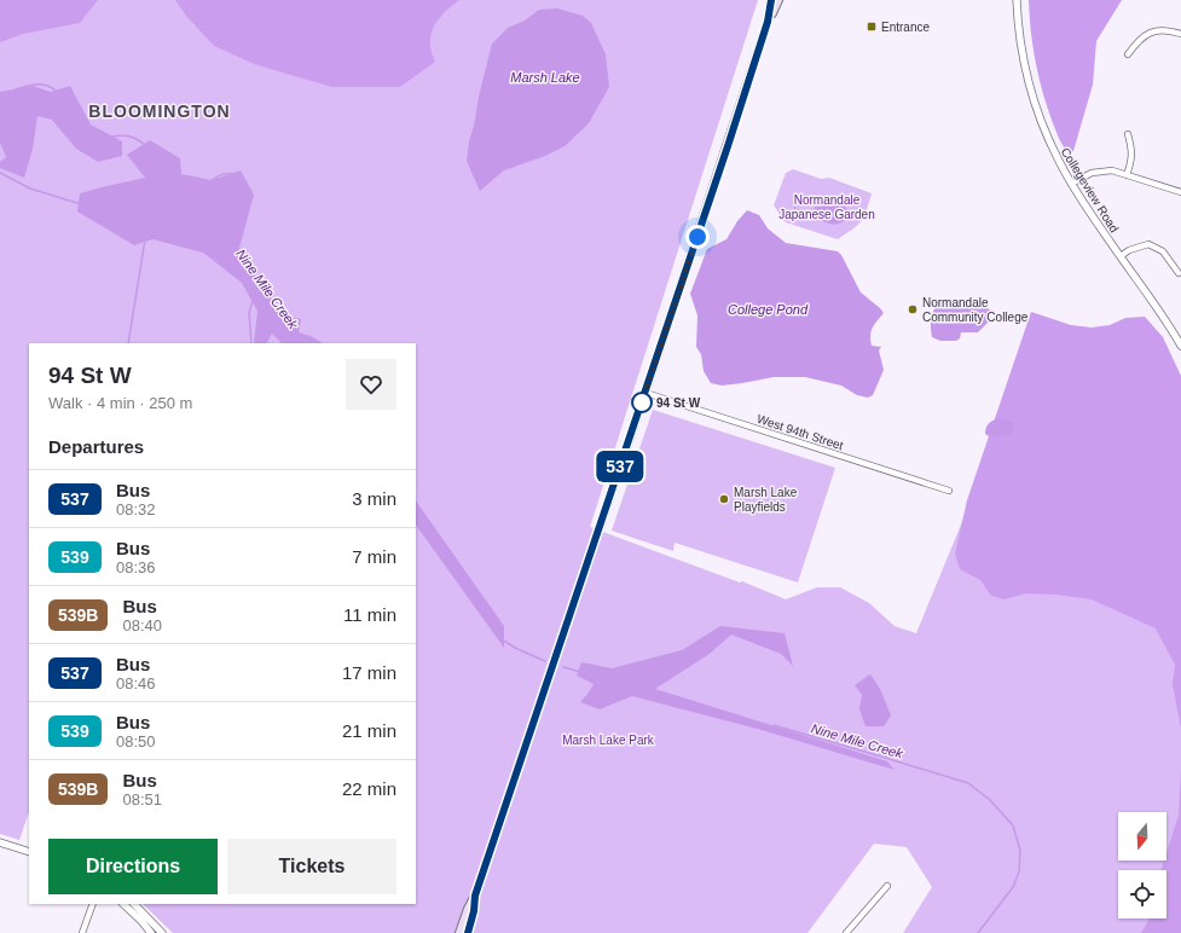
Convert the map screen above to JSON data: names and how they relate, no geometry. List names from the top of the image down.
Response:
{
  "streets": {
    "street": ["Collegeview Road", "West 94th Street"]
  },
  "districts": ["BLOOMINGTON"],
  "water": ["Marsh Lake", "Nine Mile Creek", "College Pond"],
  "parks": ["Normandale Japanese Garden", "Marsh Lake Park"],
  "places": {
    "transit": ["Entrance"],
    "other": ["Normandale Community College", "94 St W", "Marsh Lake Playfields"]
  },
  "lines": ["bus line 537"],
  "north": "bottom",
  "page": {
    "on_map": "537",
    "heading": [
      ["94 St W", "Walk · 4 min · 250 m"],
      "Departures"
    ],
    "list": [
      {
        "mark": "537",
        "name": "Bus",
        "note": "08:32",
        "value": "3 min"
      },
      {
        "mark": "539",
        "name": "Bus",
        "note": "08:36",
        "value": "7 min"
      },
      {
        "mark": "539B",
        "name": "Bus",
        "note": "08:40",
        "value": "11 min"
      },
      {
        "mark": "537",
        "name": "Bus",
        "note": "08:46",
        "value": "17 min"
      },
      {
        "mark": "539",
        "name": "Bus",
        "note": "08:50",
        "value": "21 min"
      },
      {
        "mark": "539B",
        "name": "Bus",
        "note": "08:51",
        "value": "22 min"
      }
    ],
    "buttons": ["Directions", "Tickets"]
  }
}
